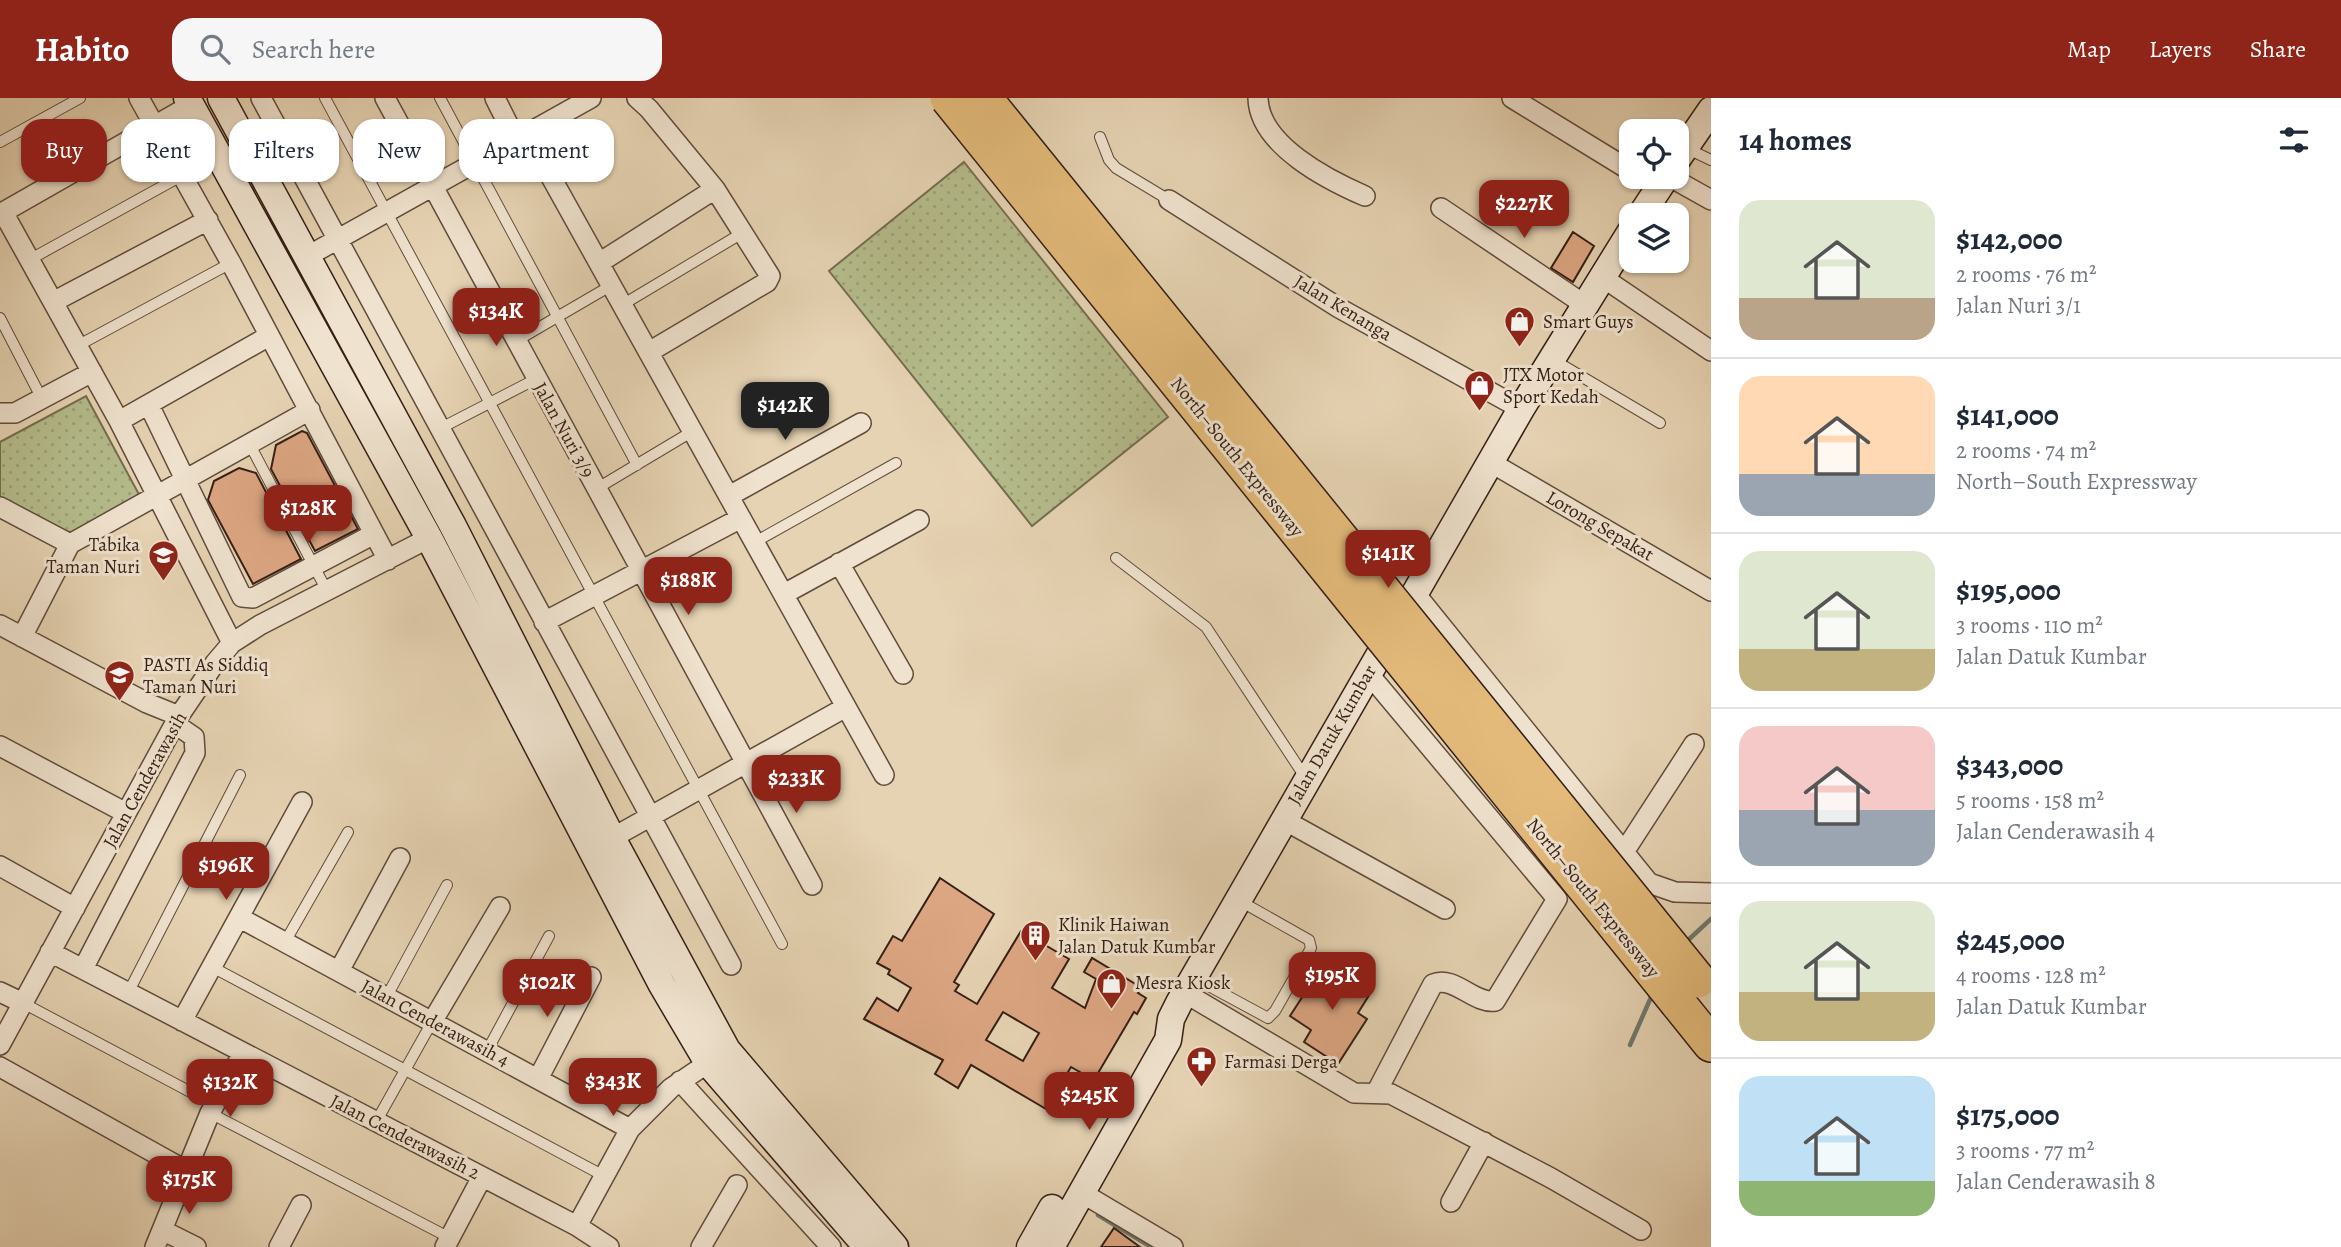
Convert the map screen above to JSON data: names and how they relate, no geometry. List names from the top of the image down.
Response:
{
  "streets": {
    "highway": ["North–South Expressway"],
    "main road": ["Jalan Datuk Kumbar"],
    "street": [
      "Jalan Kenanga",
      "Jalan Nuri 3/9",
      "Lorong Sepakat",
      "Jalan Cenderawasih",
      "Jalan Cenderawasih 4",
      "Jalan Cenderawasih 2"
    ]
  },
  "crossings": [
    ["Jalan Kenanga", "Jalan Datuk Kumbar"],
    ["Lorong Sepakat", "Jalan Datuk Kumbar"],
    ["Jalan Cenderawasih", "Jalan Cenderawasih 2"]
  ],
  "places": {
    "shop": ["Smart Guys", "JTX Motor Sport Kedah", "Mesra Kiosk"],
    "school or university": ["Tabika Taman Nuri", "PASTI As Siddiq Taman Nuri"],
    "building": ["Klinik Haiwan Jalan Datuk Kumbar"],
    "pharmacy": ["Farmasi Derga"]
  },
  "page": {
    "header": "Habito",
    "search": "Search here",
    "nav": ["Map", "Layers", "Share"],
    "heading": "14 homes",
    "chip": [
      "Buy",
      "Rent",
      "Filters",
      "New",
      "Apartment"
    ],
    "price": [
      "$227K",
      "$134K",
      "$142K",
      "$128K",
      "$141K",
      "$188K",
      "$233K",
      "$196K",
      "$195K",
      "$102K",
      "$343K",
      "$132K",
      "$245K",
      "$175K"
    ],
    "list": [
      {
        "name": "$142,000",
        "note": "2 rooms · 76 m² · Jalan Nuri 3/1"
      },
      {
        "name": "$141,000",
        "note": "2 rooms · 74 m² · North–South Expressway"
      },
      {
        "name": "$195,000",
        "note": "3 rooms · 110 m² · Jalan Datuk Kumbar"
      },
      {
        "name": "$343,000",
        "note": "5 rooms · 158 m² · Jalan Cenderawasih 4"
      },
      {
        "name": "$245,000",
        "note": "4 rooms · 128 m² · Jalan Datuk Kumbar"
      },
      {
        "name": "$175,000",
        "note": "3 rooms · 77 m² · Jalan Cenderawasih 8"
      }
    ]
  }
}
